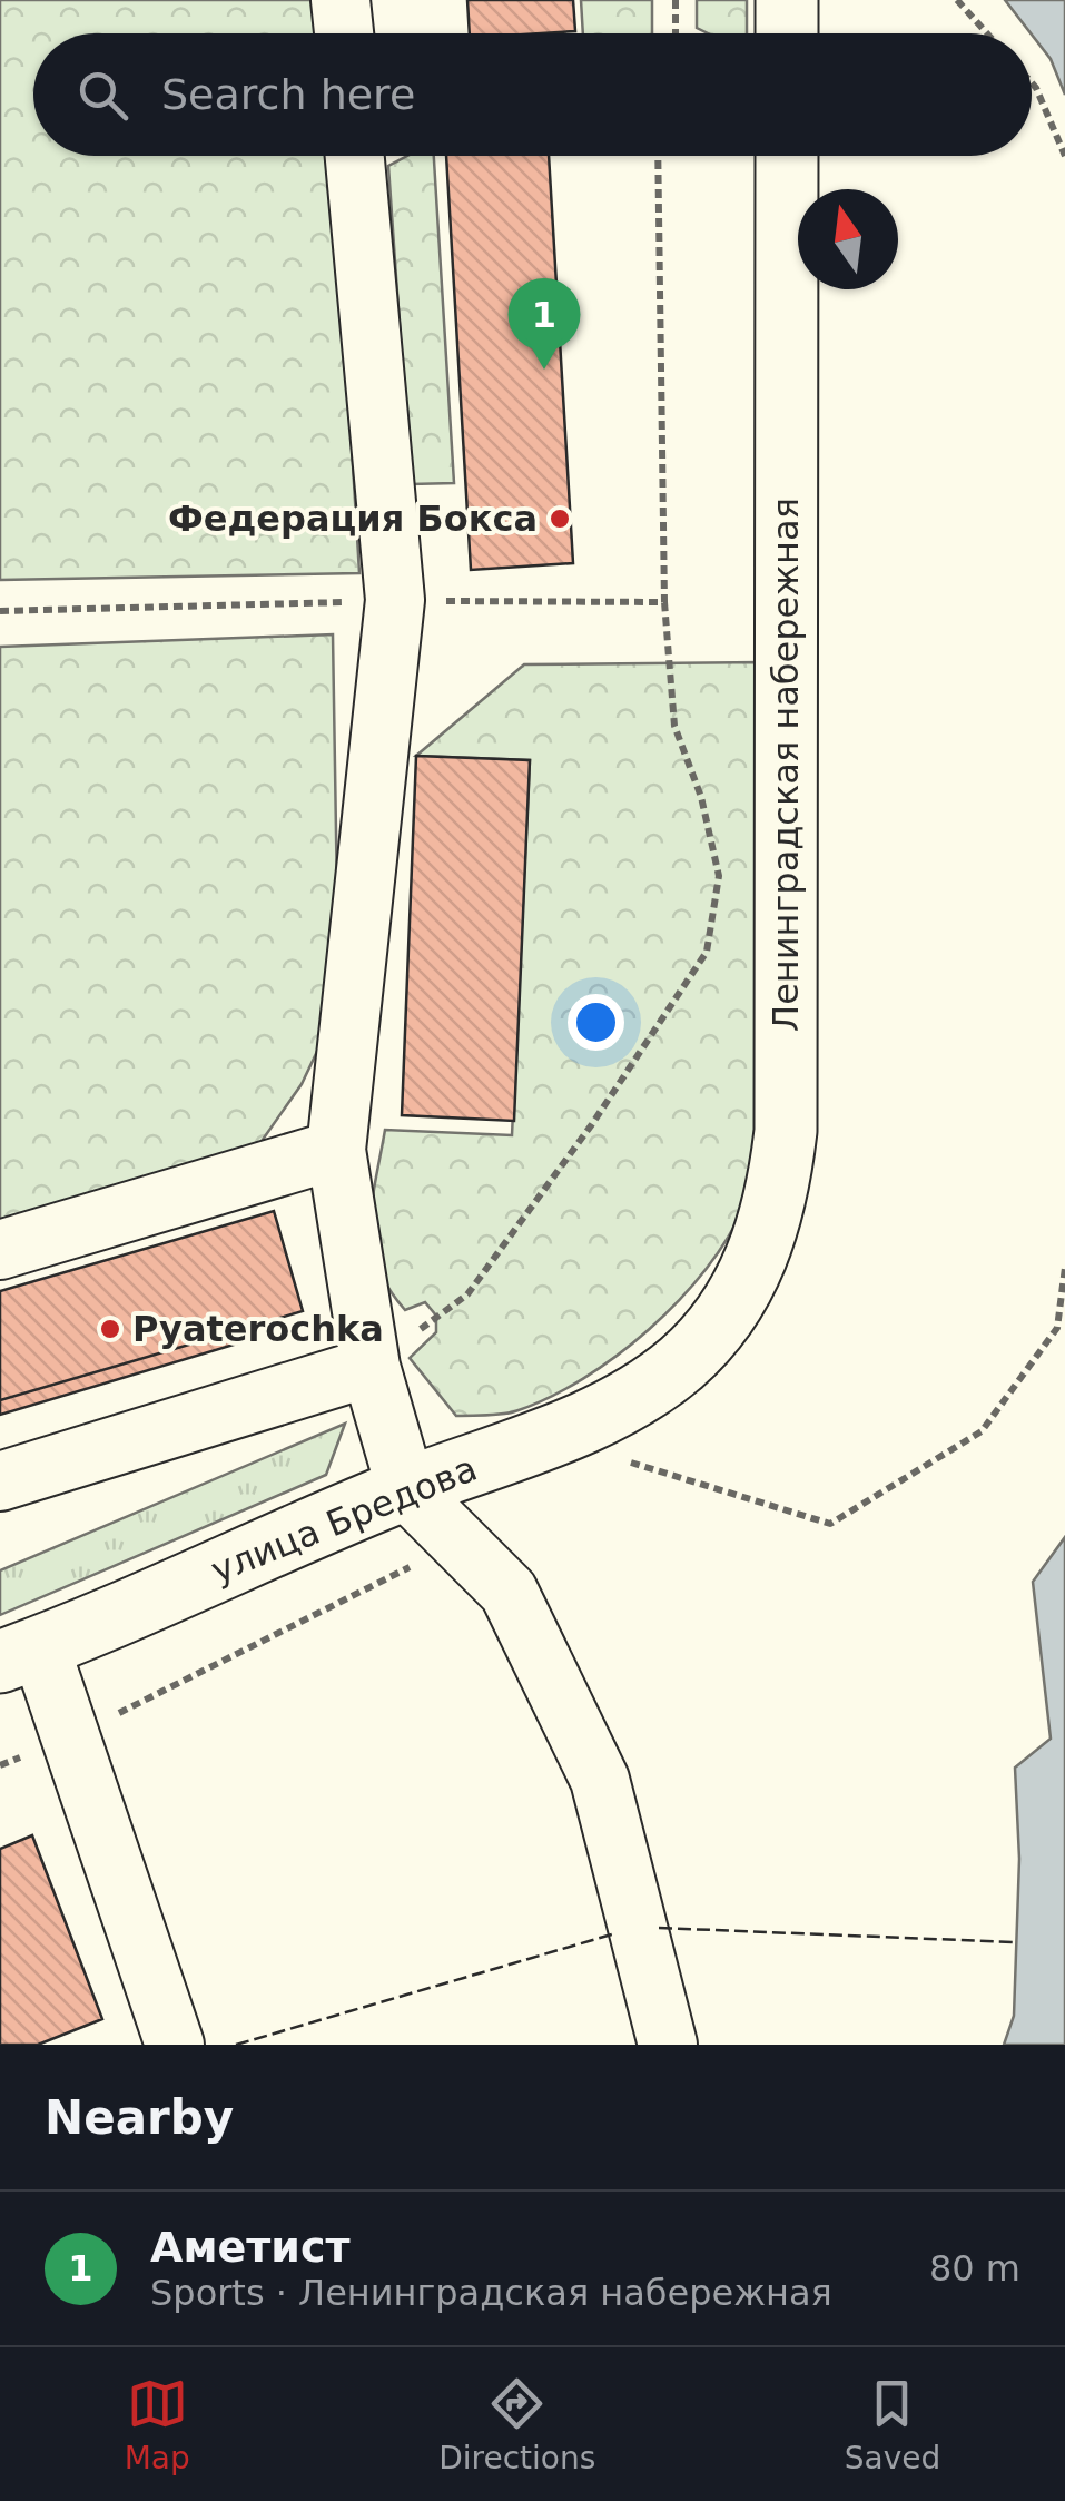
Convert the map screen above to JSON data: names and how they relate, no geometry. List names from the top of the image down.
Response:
{
  "streets": {
    "main road": ["Ленинградская набережная", "улица Бредова"]
  },
  "crossings": [
    ["Ленинградская набережная", "улица Бредова"]
  ],
  "places": ["Федерация Бокса", "Pyaterochka"],
  "north": "top",
  "page": {
    "search": "Search here",
    "pins": "1",
    "heading": "Nearby",
    "list": [
      {
        "mark": "1",
        "name": "Аметист",
        "note": "Sports · Ленинградская набережная",
        "value": "80 m"
      }
    ],
    "nav": ["Map", "Directions", "Saved"]
  }
}
